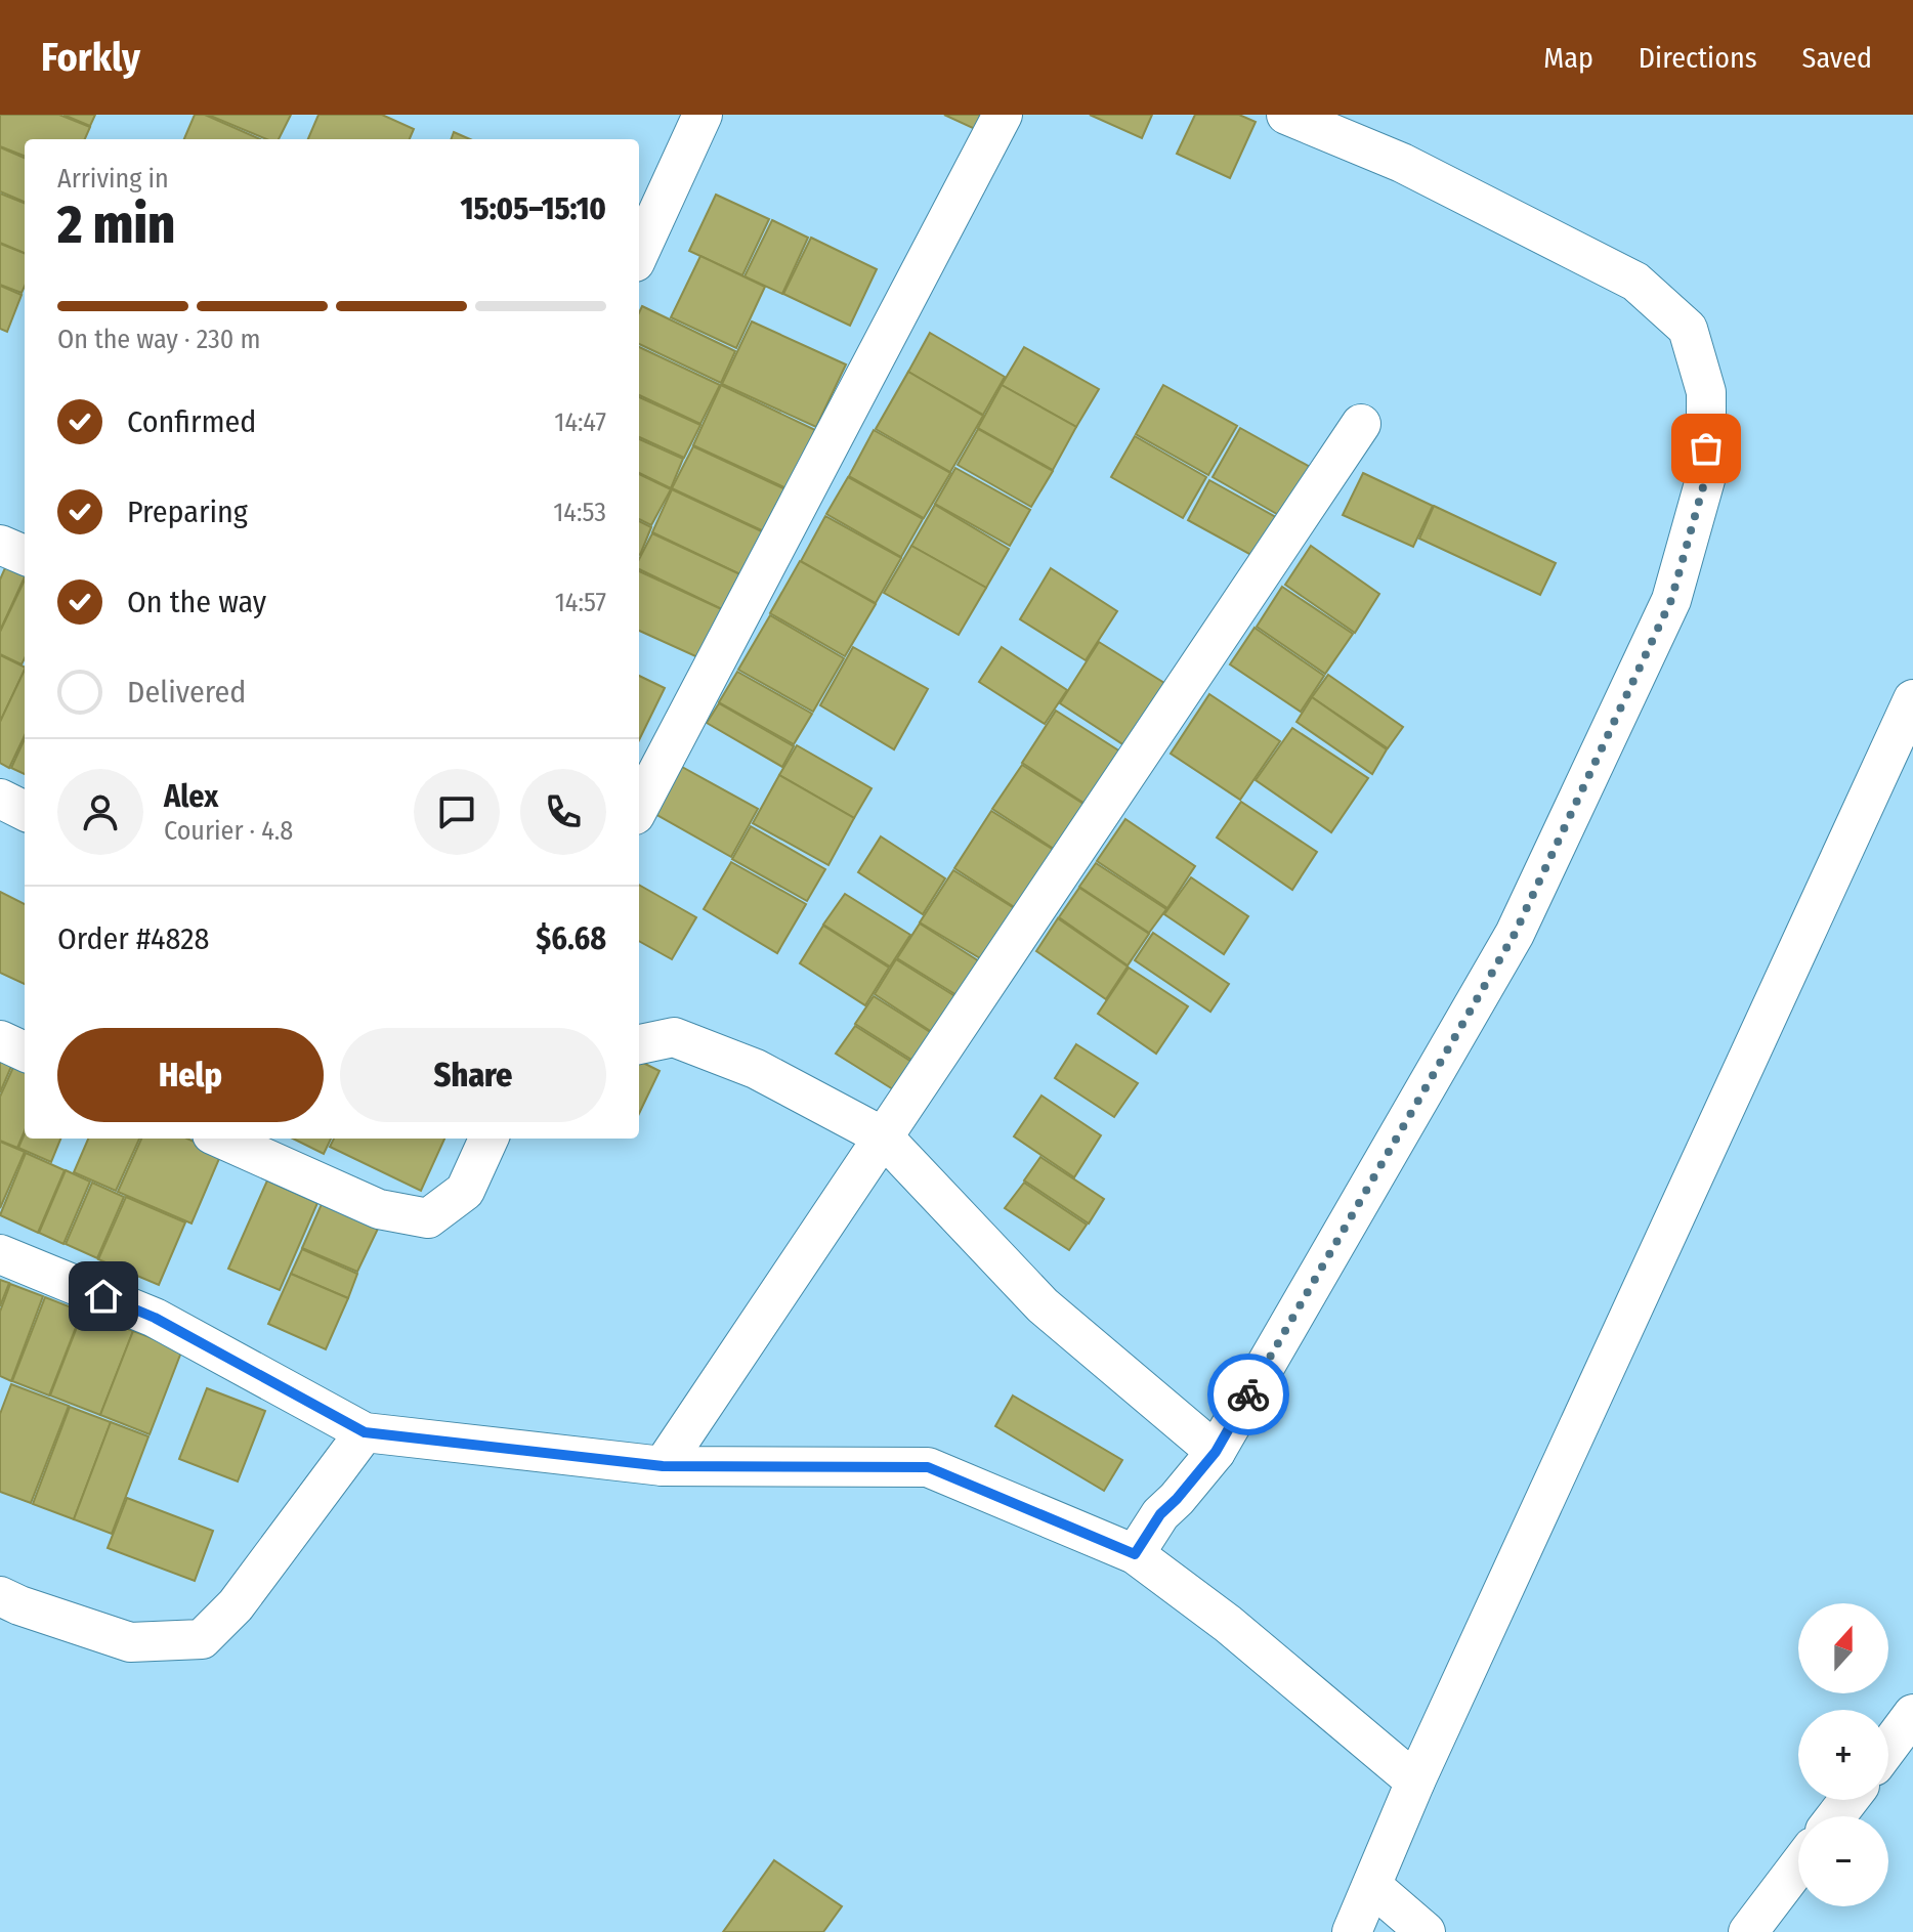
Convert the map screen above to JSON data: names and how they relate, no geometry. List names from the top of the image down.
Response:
{
  "north": "top",
  "page": {
    "header": "Forkly",
    "nav": ["Map", "Directions", "Saved"],
    "heading": ["2 min", "Arriving in", "15:05–15:10"],
    "panel": [
      "Alex",
      "Courier · 4.8",
      "Order #4828",
      "$6.68"
    ],
    "bar": "On the way · 230 m",
    "list": [
      ["Confirmed", "14:47"],
      ["Preparing", "14:53"],
      ["On the way", "14:57"],
      "Delivered"
    ],
    "buttons": ["Help", "Share"],
    "map_buttons": ["+", "−"]
  }
}
